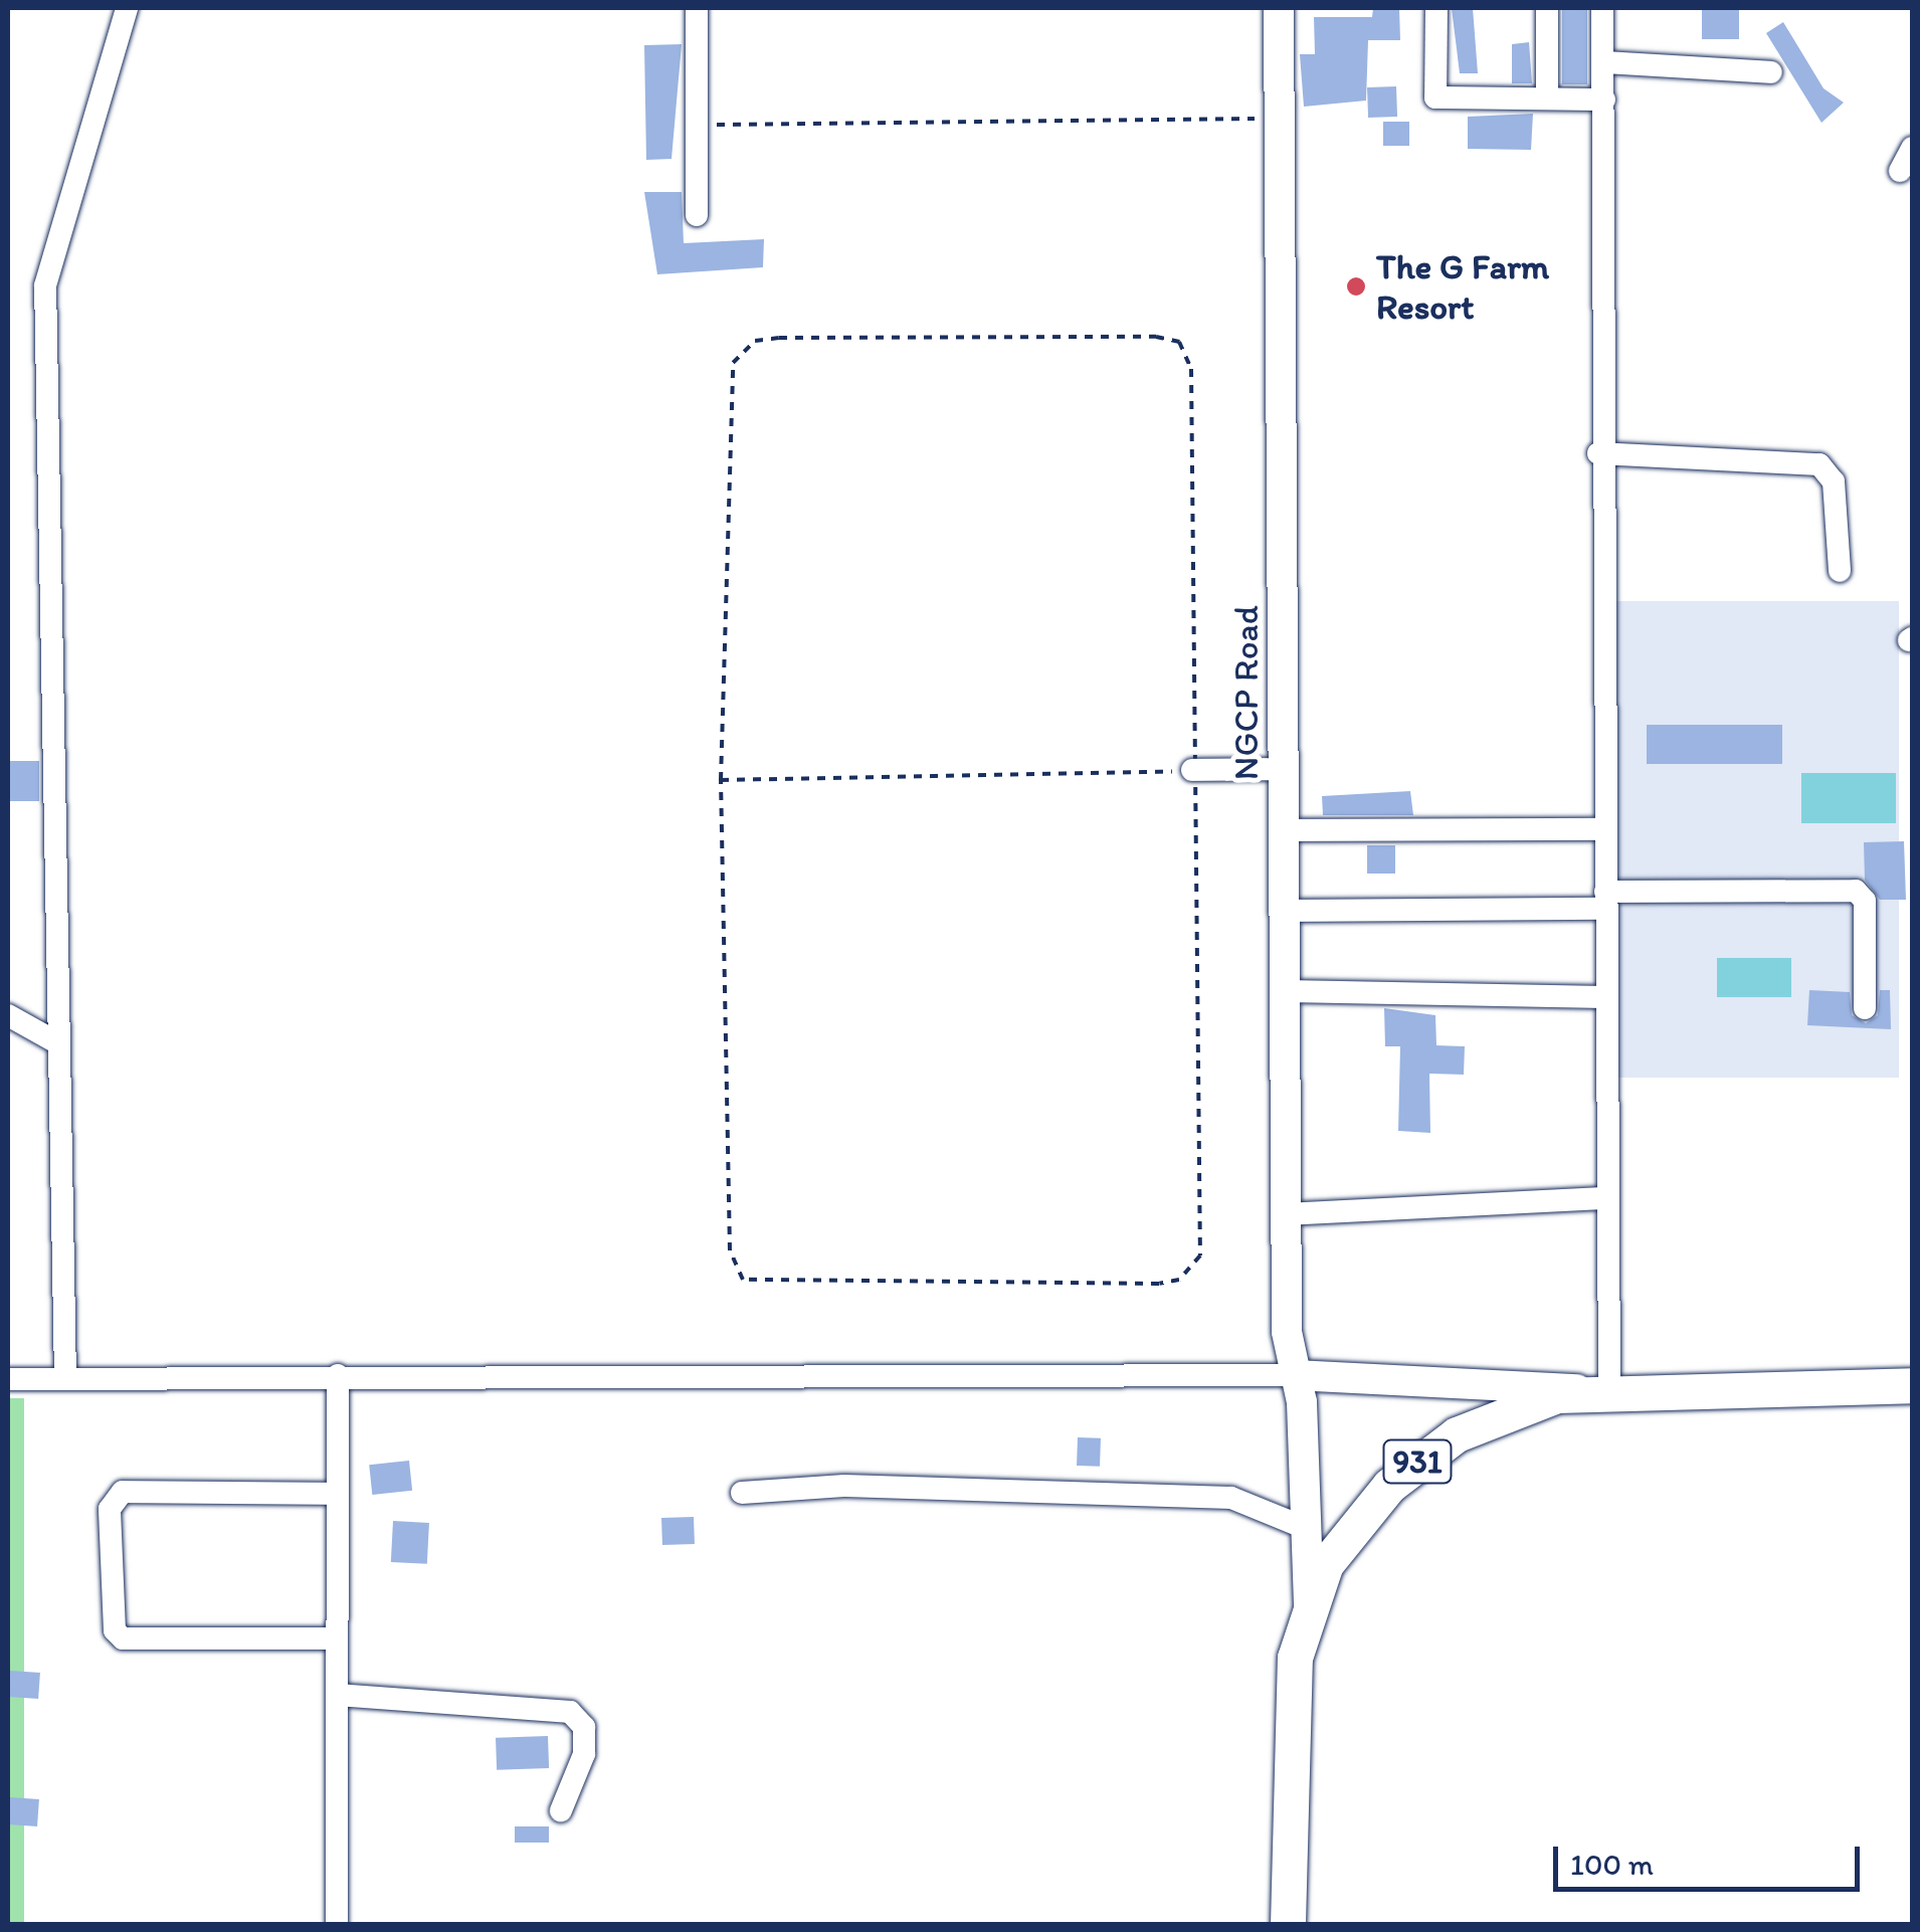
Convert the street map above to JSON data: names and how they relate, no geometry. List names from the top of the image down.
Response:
{
  "streets": {
    "highway": ["931"],
    "main road": ["NGCP Road"]
  },
  "crossings": [
    ["NGCP Road", "931"]
  ],
  "places": ["The G Farm Resort"],
  "scale_bar": "100 m"
}
